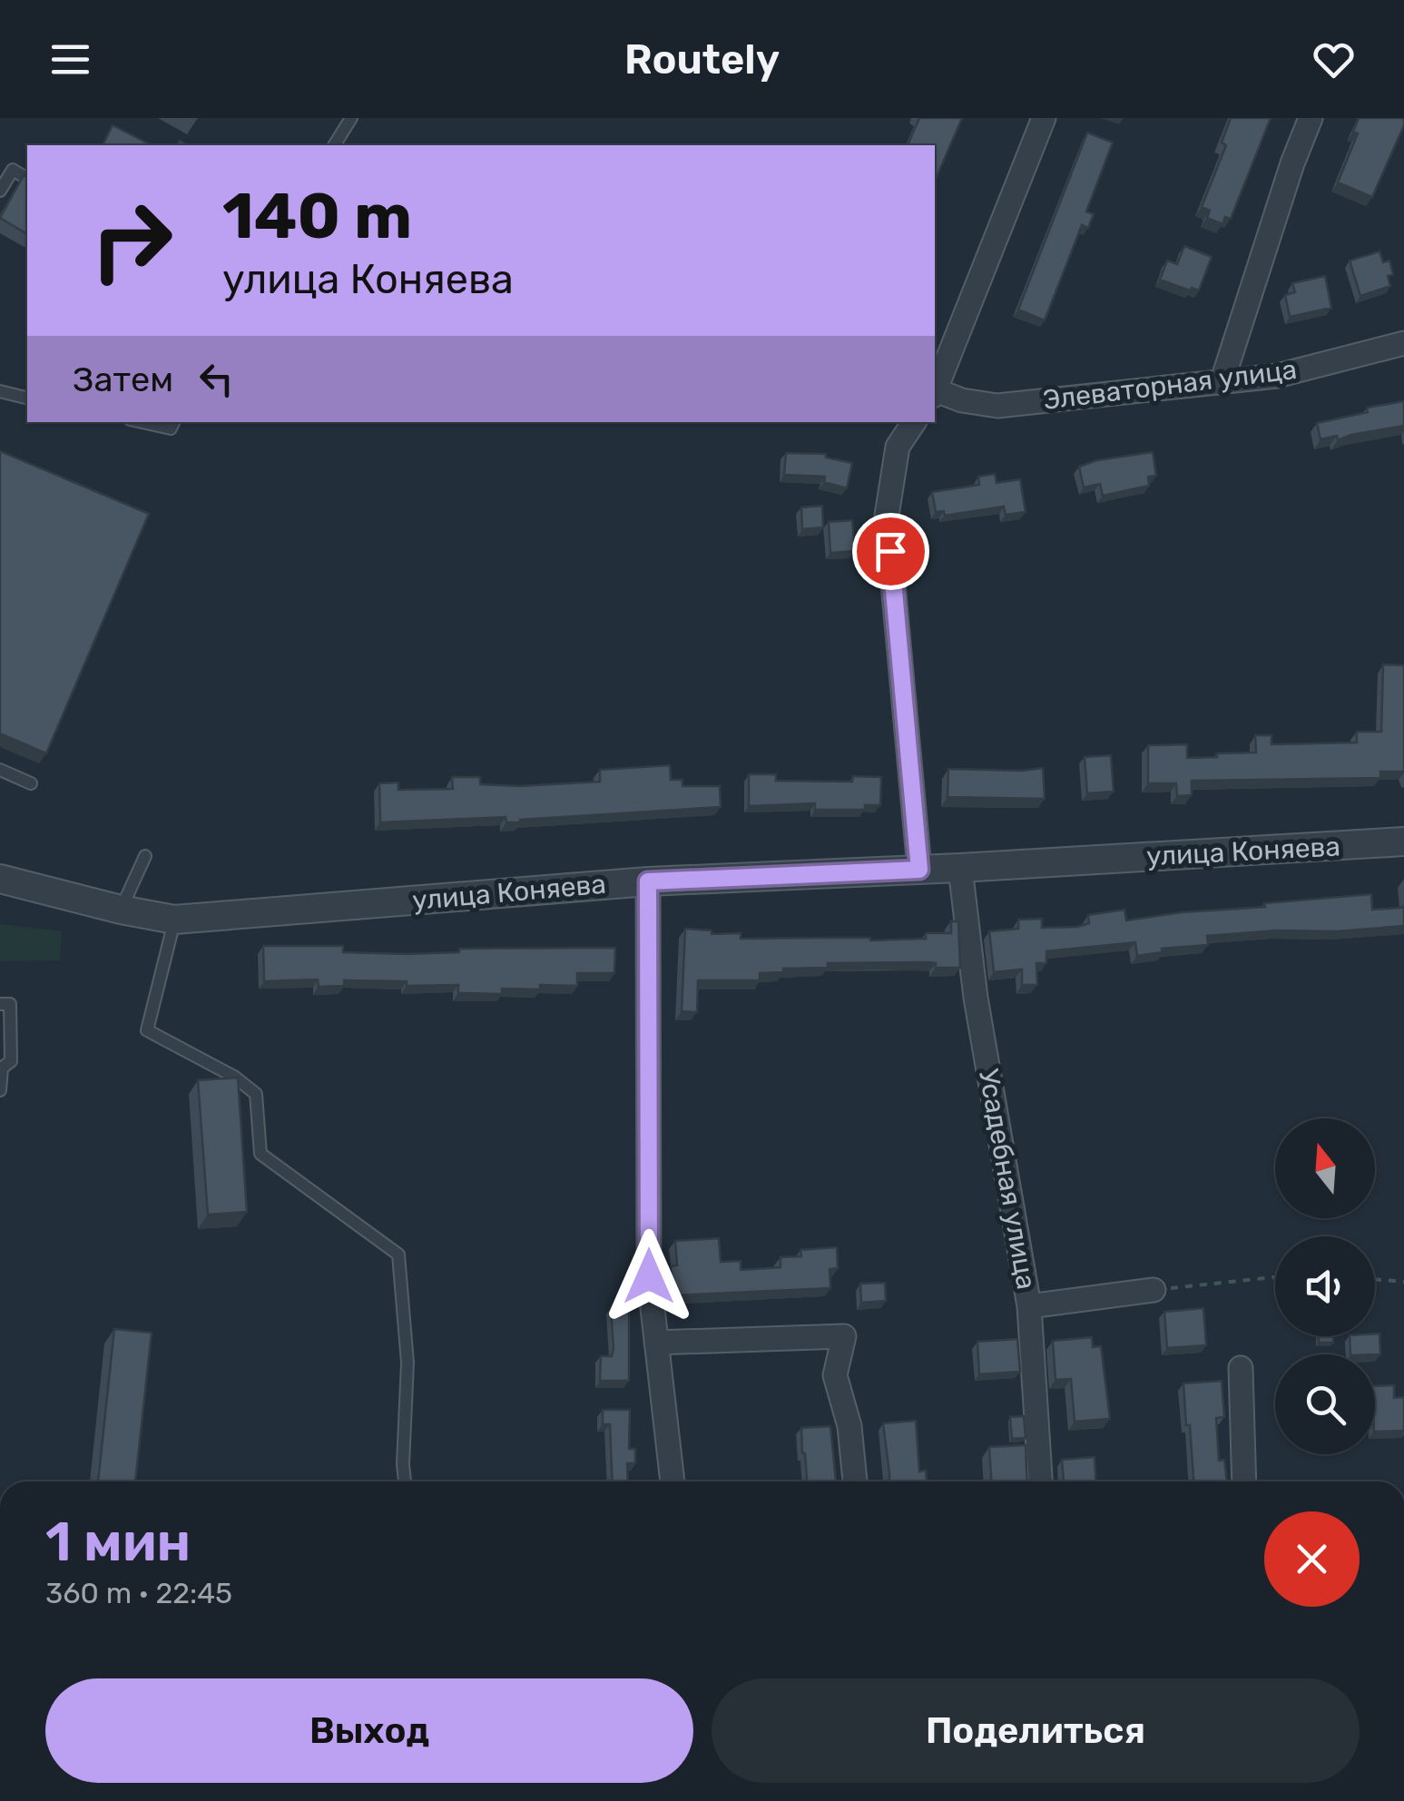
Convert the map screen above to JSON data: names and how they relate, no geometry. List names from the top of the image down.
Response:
{
  "streets": {
    "street": ["Элеваторная улица", "улица Коняева", "Усадебная улица"]
  },
  "crossings": [
    ["улица Коняева", "Усадебная улица"]
  ],
  "north": "top",
  "page": {
    "header": "Routely",
    "turn": ["140 m", "улица Коняева"],
    "then": "Затем",
    "heading": ["1 мин", "360 m · 22:45"],
    "buttons": ["Выход", "Поделиться"]
  }
}
